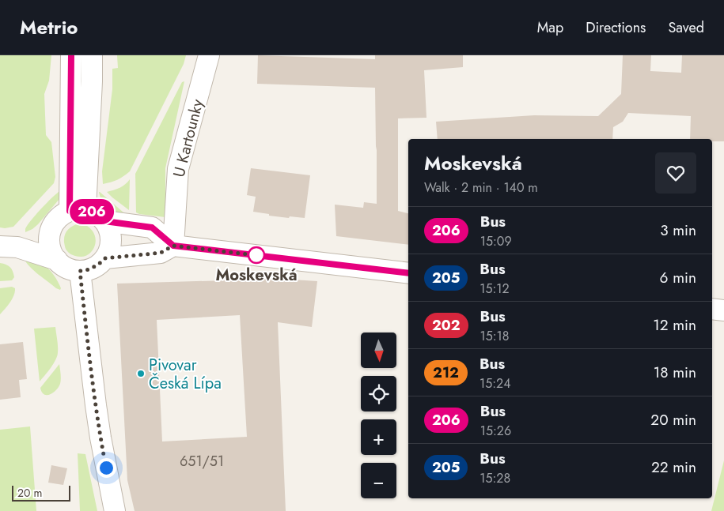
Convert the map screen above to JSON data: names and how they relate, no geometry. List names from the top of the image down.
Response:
{
  "streets": {
    "street": ["U Kartounky"]
  },
  "places": ["Moskevská", "Pivovar Česká Lípa"],
  "lines": ["bus line 206"],
  "house_numbers": ["651/51"],
  "scale_bar": "20 m",
  "north": "bottom",
  "page": {
    "header": "Metrio",
    "nav": ["Map", "Directions", "Saved"],
    "on_map": "206",
    "heading": ["Moskevská", "Walk · 2 min · 140 m"],
    "list": [
      {
        "mark": "206",
        "name": "Bus",
        "note": "15:09",
        "value": "3 min"
      },
      {
        "mark": "205",
        "name": "Bus",
        "note": "15:12",
        "value": "6 min"
      },
      {
        "mark": "202",
        "name": "Bus",
        "note": "15:18",
        "value": "12 min"
      },
      {
        "mark": "212",
        "name": "Bus",
        "note": "15:24",
        "value": "18 min"
      },
      {
        "mark": "206",
        "name": "Bus",
        "note": "15:26",
        "value": "20 min"
      },
      {
        "mark": "205",
        "name": "Bus",
        "note": "15:28",
        "value": "22 min"
      }
    ],
    "map_buttons": ["+", "−"],
    "scale": "20 m"
  }
}
